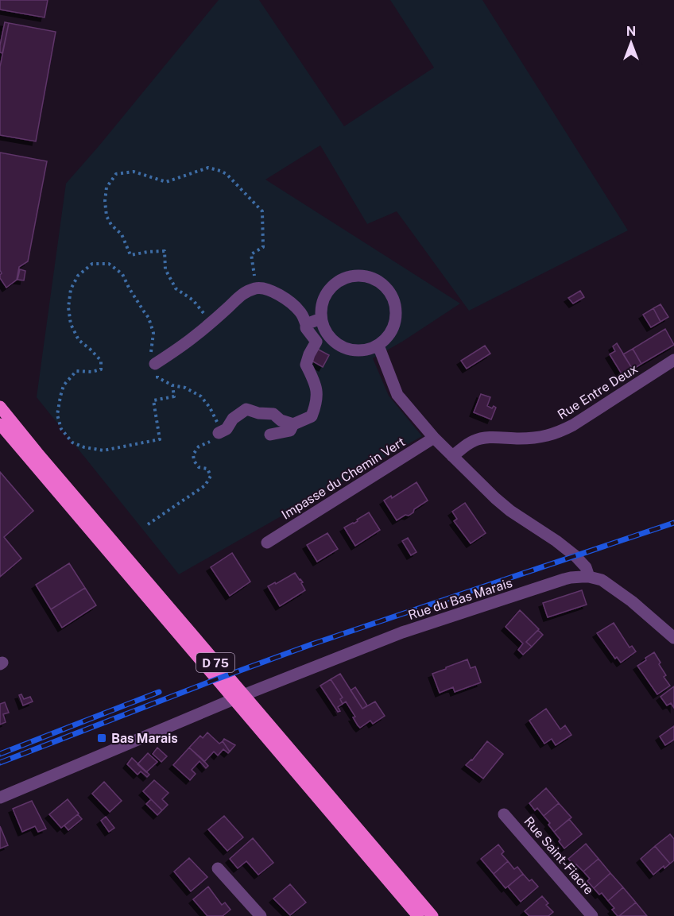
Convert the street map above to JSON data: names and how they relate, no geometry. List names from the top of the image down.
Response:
{
  "streets": {
    "main road": ["D 75"],
    "street": [
      "Rue Entre Deux",
      "Impasse du Chemin Vert",
      "Rue du Bas Marais",
      "Rue Saint-Fiacre"
    ]
  },
  "crossings": [
    ["Rue du Bas Marais", "D 75"]
  ],
  "places": {
    "transit": ["Bas Marais"]
  },
  "north": "top"
}
